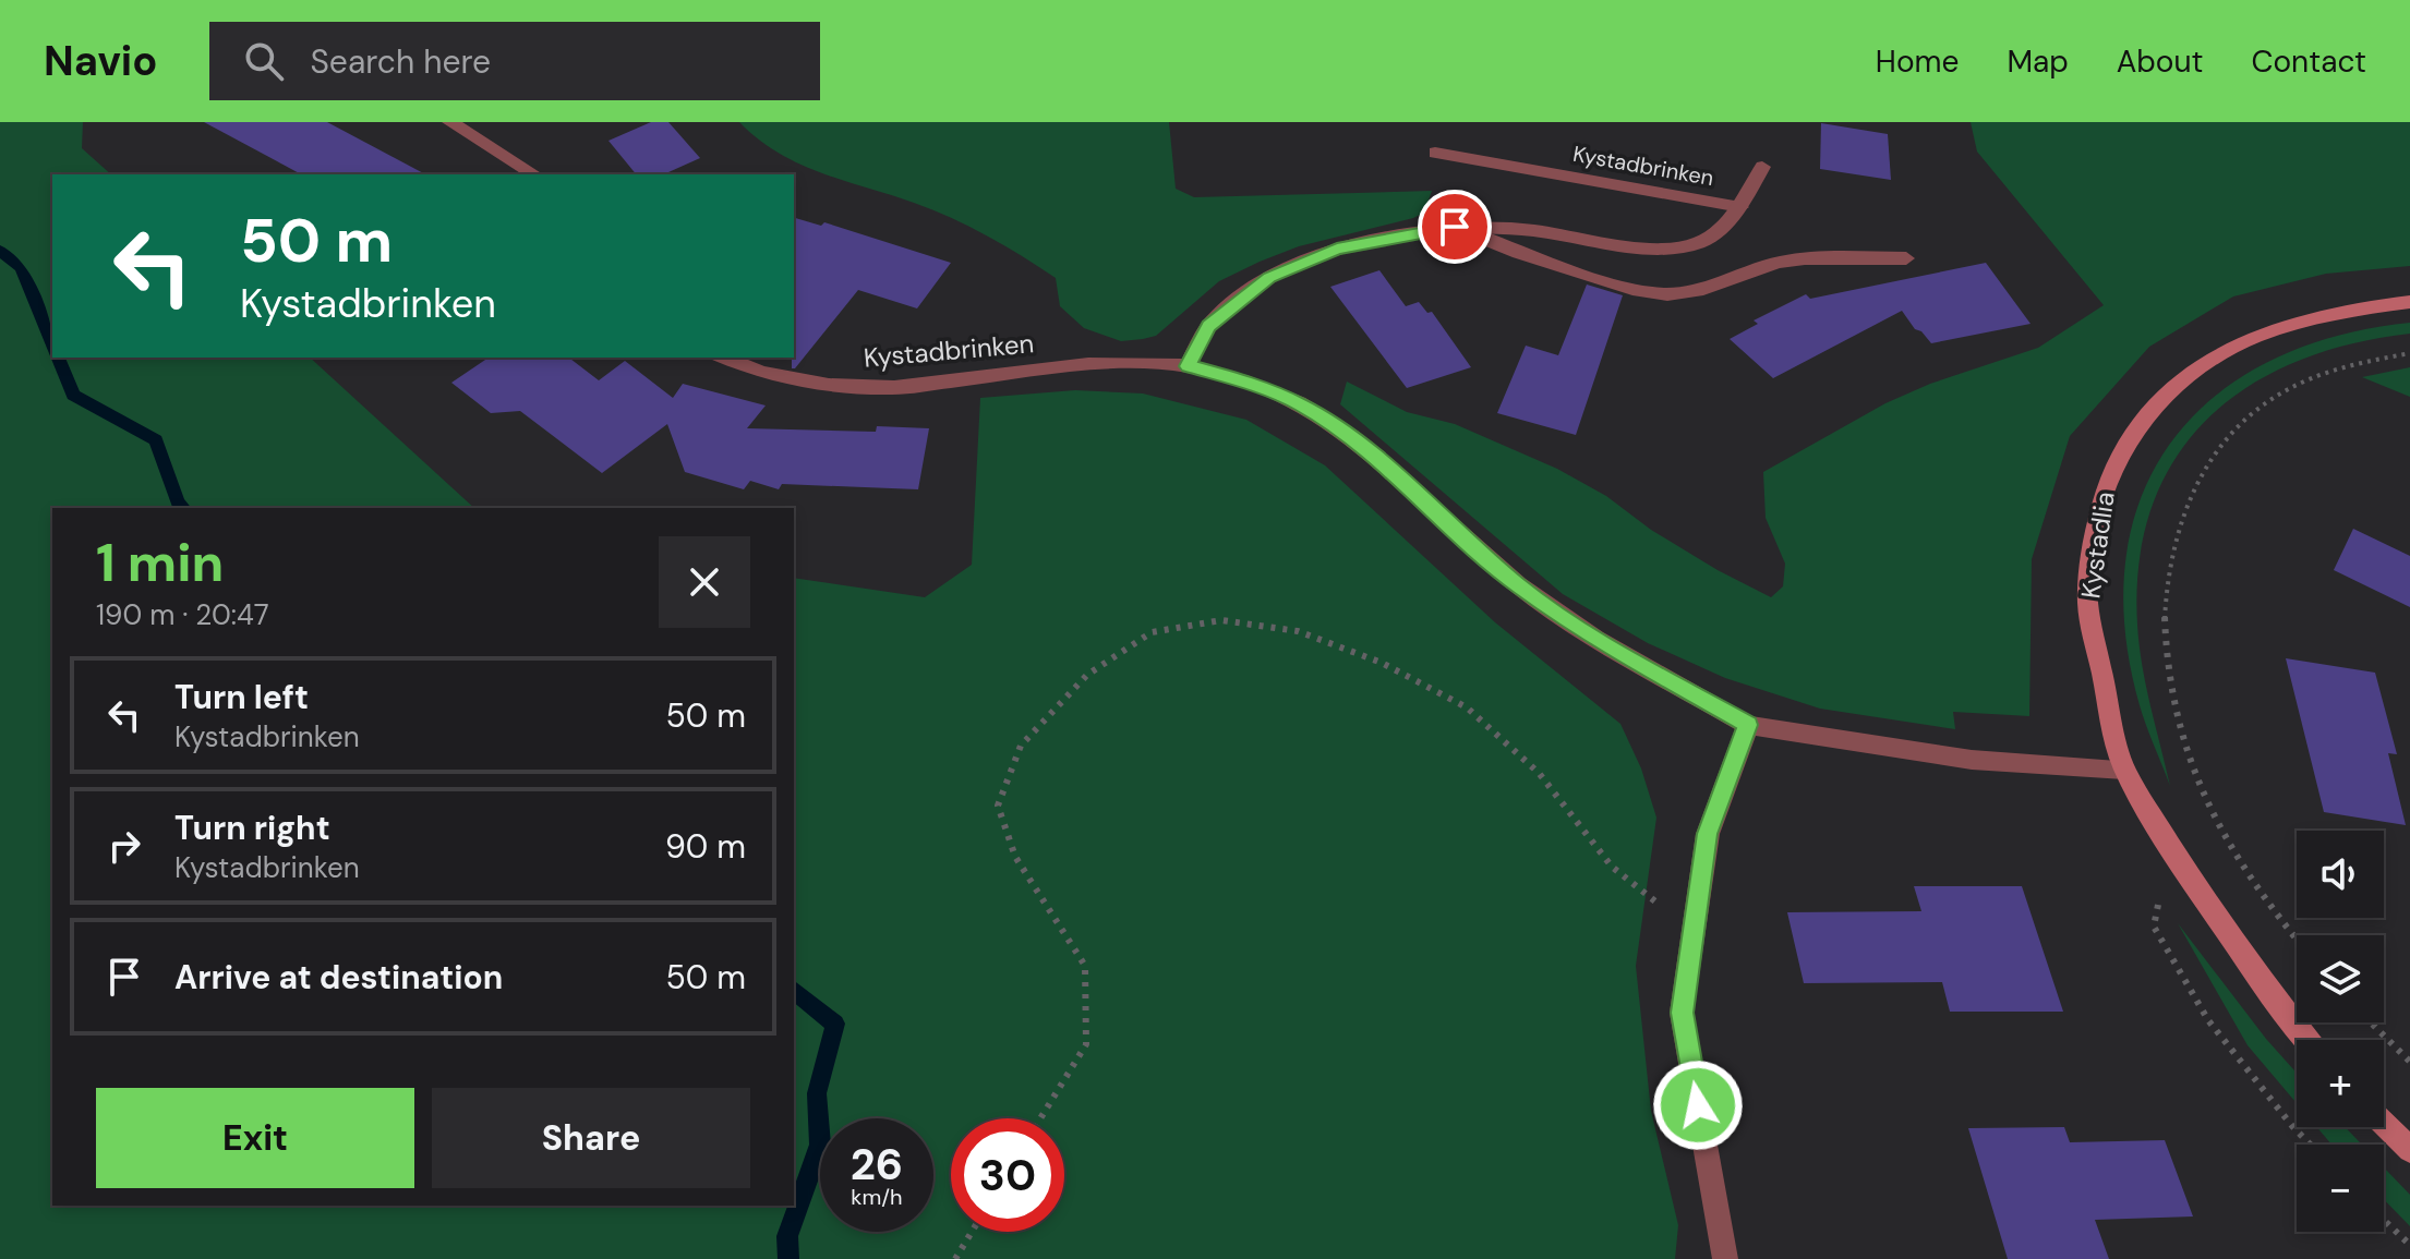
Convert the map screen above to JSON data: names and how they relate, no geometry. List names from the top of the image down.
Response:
{
  "streets": {
    "street": ["Kystadbrinken", "Kystadlia"]
  },
  "page": {
    "header": "Navio",
    "search": "Search here",
    "nav": [
      "Home",
      "Map",
      "About",
      "Contact"
    ],
    "turn": ["50 m", "Kystadbrinken"],
    "heading": ["1 min", "190 m · 20:47"],
    "list": [
      {
        "name": "Turn left",
        "note": "Kystadbrinken",
        "value": "50 m"
      },
      {
        "name": "Turn right",
        "note": "Kystadbrinken",
        "value": "90 m"
      },
      {
        "name": "Arrive at destination",
        "value": "50 m"
      }
    ],
    "map_buttons": ["+", "−"],
    "buttons": ["Exit", "Share"],
    "speed": "26 km/h",
    "limit": "30"
  }
}
